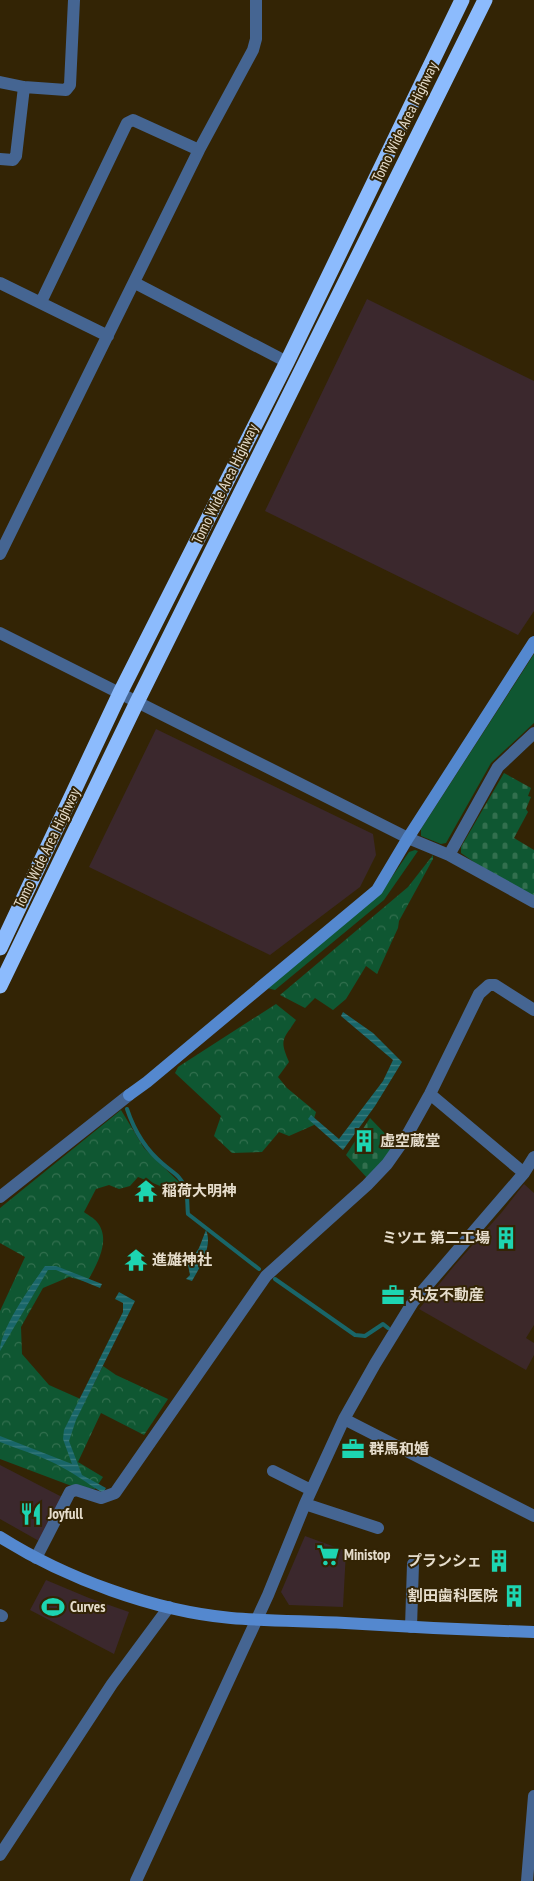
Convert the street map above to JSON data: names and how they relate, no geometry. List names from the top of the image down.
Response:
{
  "streets": {
    "highway": ["Tomo Wide Area Highway"]
  },
  "places": {
    "building": [
      "虚空蔵堂",
      "ミツエ 第二工場",
      "プランシェ",
      "割田歯科医院"
    ],
    "temple": ["稲荷大明神", "進雄神社"],
    "office": ["丸友不動産", "群馬和婚"],
    "restaurant": ["Joyfull"],
    "supermarket": ["Ministop"],
    "sports": ["Curves"]
  }
}
